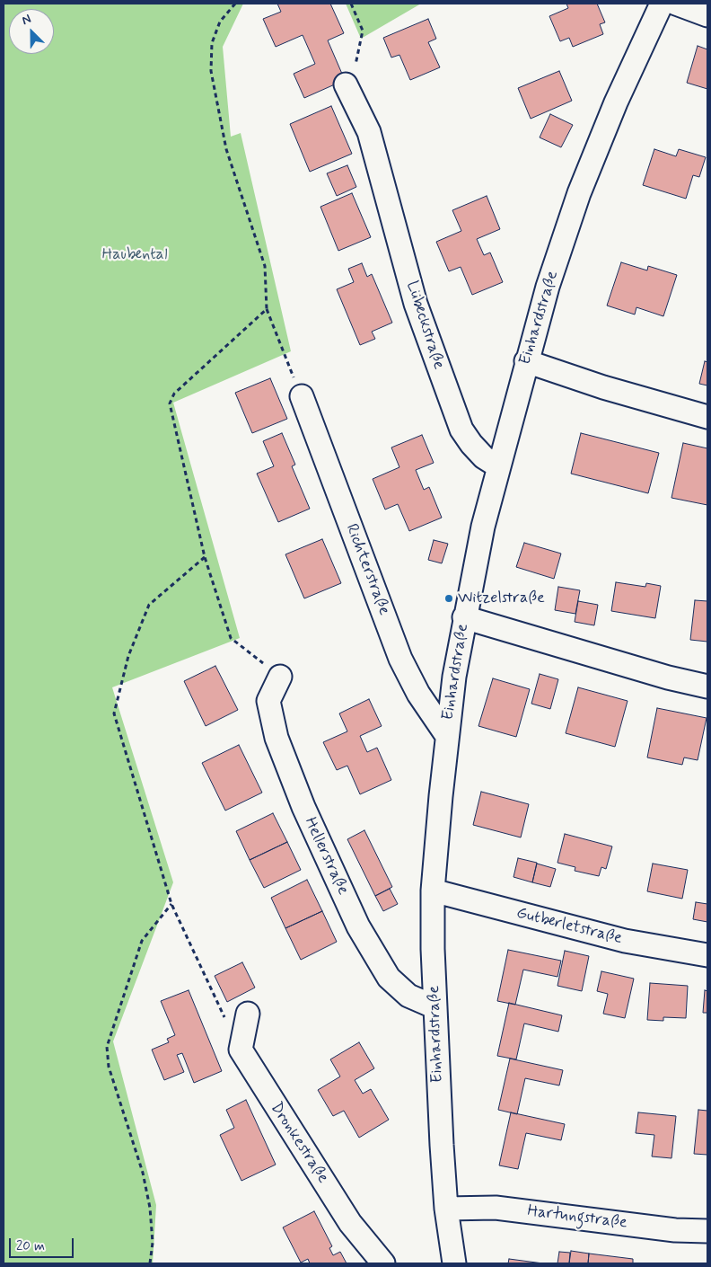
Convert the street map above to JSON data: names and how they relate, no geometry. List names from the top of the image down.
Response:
{
  "streets": {
    "street": [
      "Einhardstraße",
      "Lübeckstraße",
      "Richterstraße",
      "Hellerstraße",
      "Gutberletstraße",
      "Dronkestraße",
      "Hartungstraße"
    ]
  },
  "crossings": [
    ["Einhardstraße", "Lübeckstraße"],
    ["Einhardstraße", "Richterstraße"],
    ["Einhardstraße", "Hellerstraße"],
    ["Einhardstraße", "Gutberletstraße"],
    ["Einhardstraße", "Hartungstraße"]
  ],
  "parks": ["Haubental"],
  "places": ["Witzelstraße"],
  "scale_bar": "20 m",
  "north": "top left"
}
